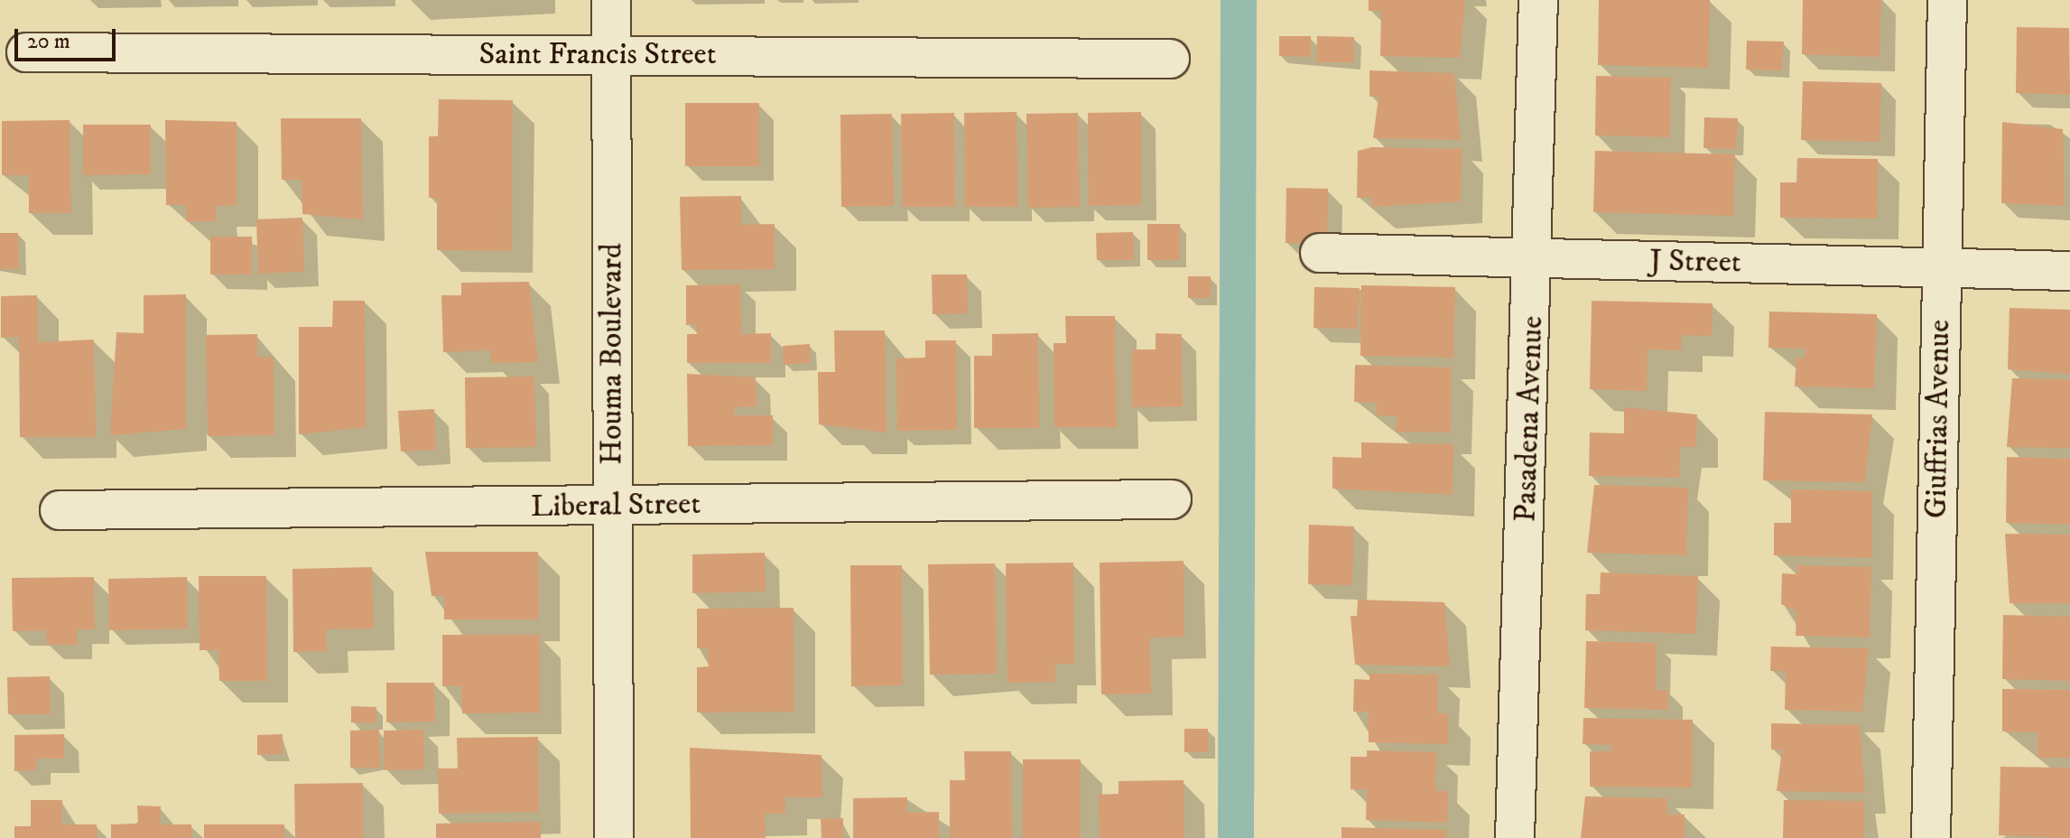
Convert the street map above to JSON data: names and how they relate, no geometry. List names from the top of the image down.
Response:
{
  "streets": {
    "street": [
      "Saint Francis Street",
      "J Street",
      "Houma Boulevard",
      "Pasadena Avenue",
      "Giuffrias Avenue",
      "Liberal Street"
    ]
  },
  "crossings": [
    ["Saint Francis Street", "Houma Boulevard"],
    ["J Street", "Pasadena Avenue"],
    ["J Street", "Giuffrias Avenue"],
    ["Houma Boulevard", "Liberal Street"]
  ],
  "scale_bar": "20 m"
}
